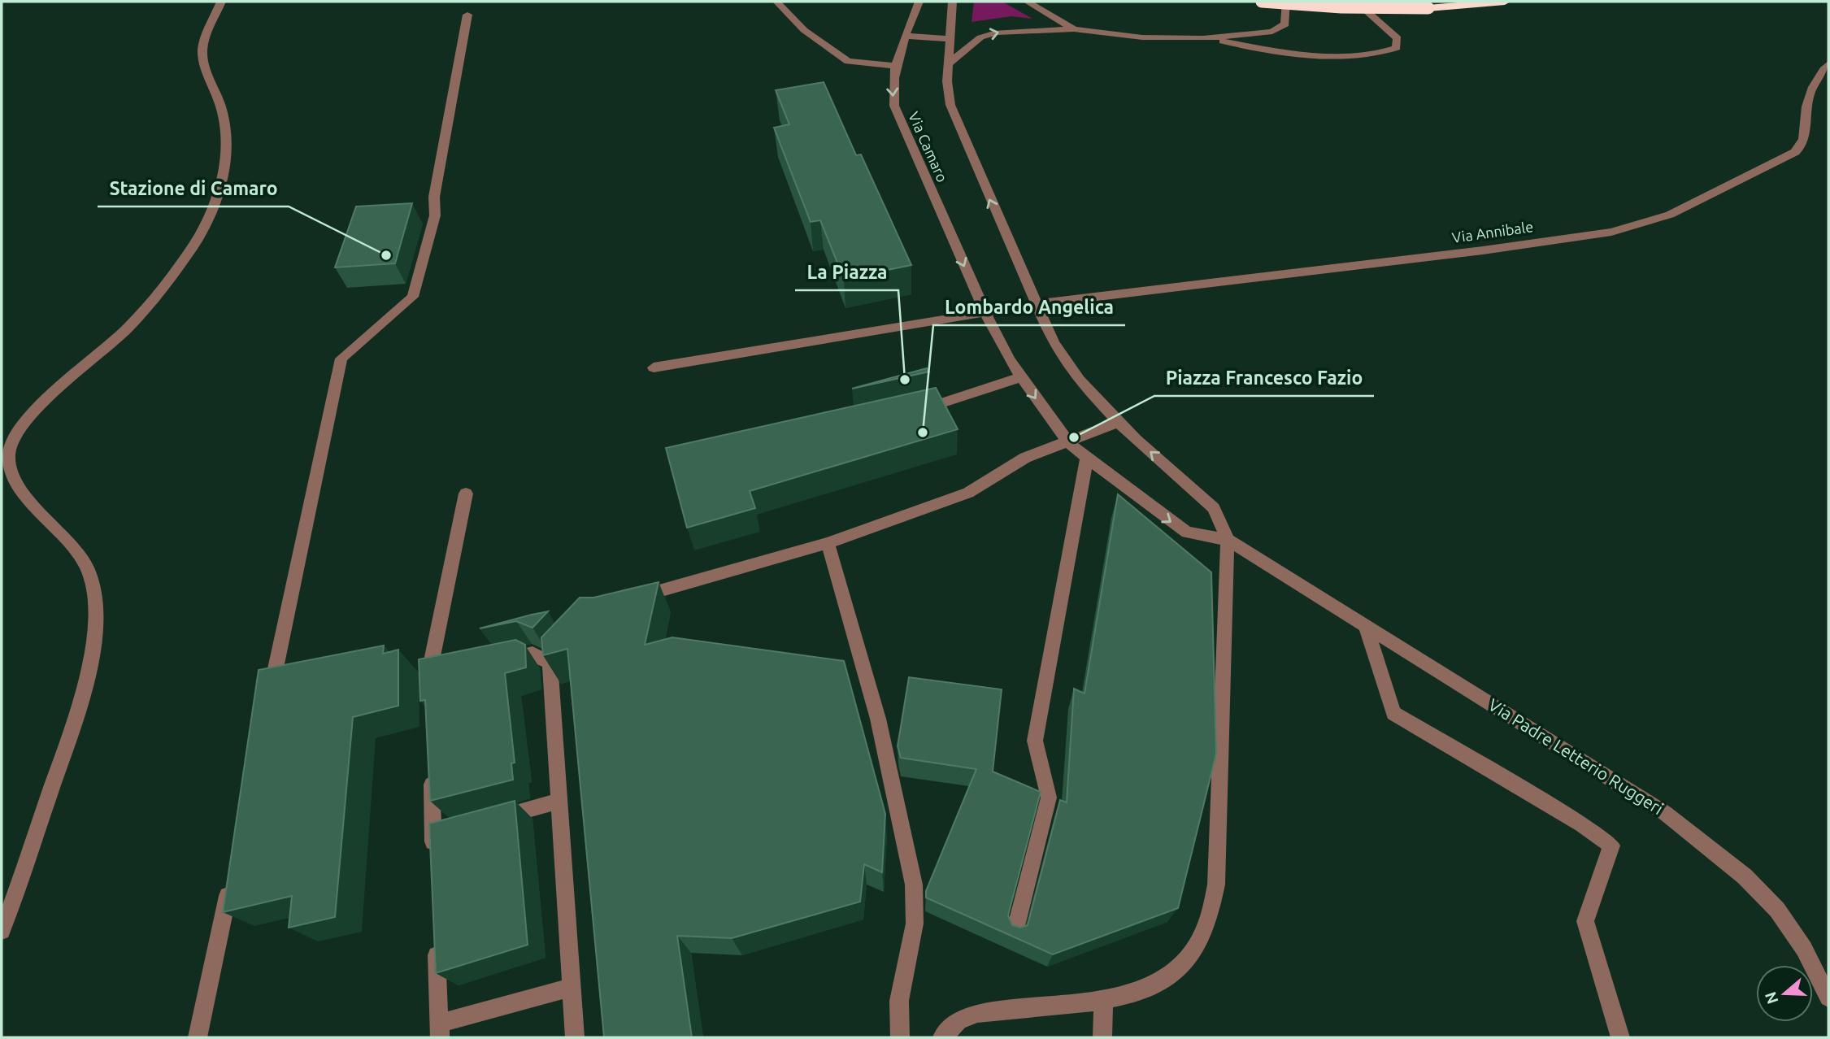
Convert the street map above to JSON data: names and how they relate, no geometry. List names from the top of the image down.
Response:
{
  "streets": {
    "street": ["Via Camaro", "Via Annibale", "Via Padre Letterio Ruggeri"]
  },
  "crossings": [
    ["Via Camaro", "Via Annibale"],
    ["Via Camaro", "Via Padre Letterio Ruggeri"]
  ],
  "places": [
    "Stazione di Camaro",
    "La Piazza",
    "Lombardo Angelica",
    "Piazza Francesco Fazio"
  ],
  "north": "left"
}
